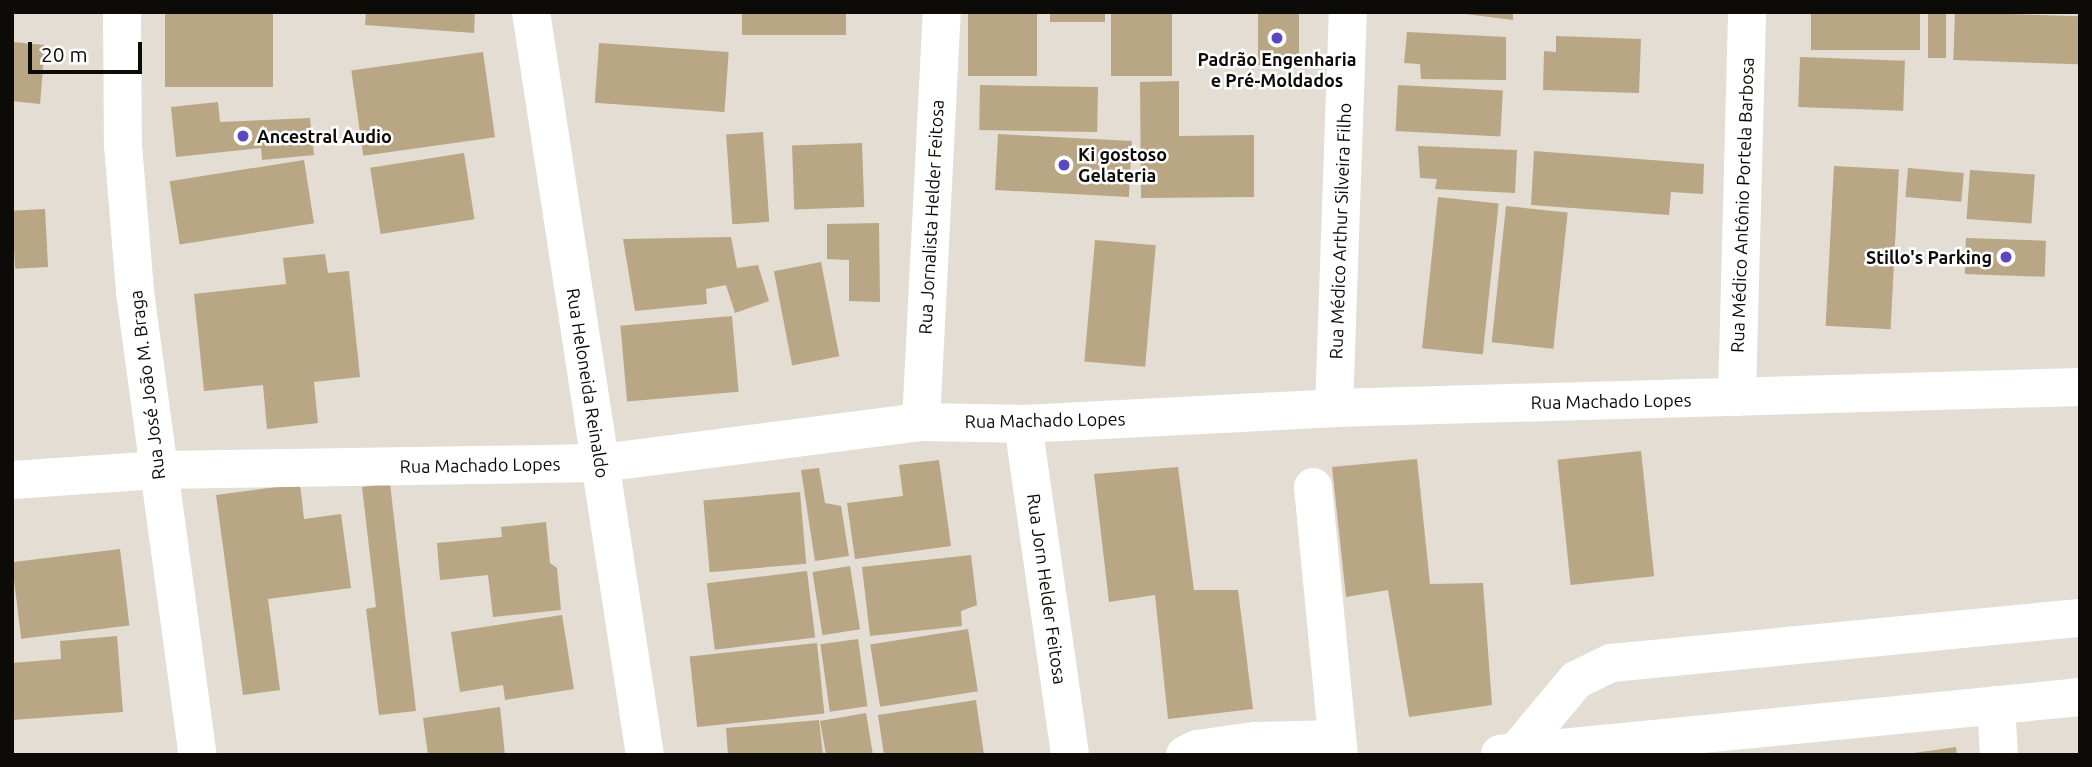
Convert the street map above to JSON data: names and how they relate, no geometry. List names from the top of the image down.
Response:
{
  "streets": {
    "street": [
      "Rua Médico Antônio Portela Barbosa",
      "Rua Jornalista Helder Feitosa",
      "Rua Médico Arthur Silveira Filho",
      "Rua Heloneida Reinaldo",
      "Rua José João M. Braga",
      "Rua Machado Lopes",
      "Rua Jorn Helder Feitosa"
    ]
  },
  "crossings": [
    ["Rua Médico Antônio Portela Barbosa", "Rua Machado Lopes"],
    ["Rua Jornalista Helder Feitosa", "Rua Machado Lopes"],
    ["Rua Médico Arthur Silveira Filho", "Rua Machado Lopes"],
    ["Rua Heloneida Reinaldo", "Rua Machado Lopes"],
    ["Rua José João M. Braga", "Rua Machado Lopes"],
    ["Rua Machado Lopes", "Rua Jorn Helder Feitosa"]
  ],
  "places": [
    "Padrão Engenharia e Pré-Moldados",
    "Ancestral Audio",
    "Ki gostoso Gelateria",
    "Stillo's Parking"
  ],
  "scale_bar": "20 m"
}
